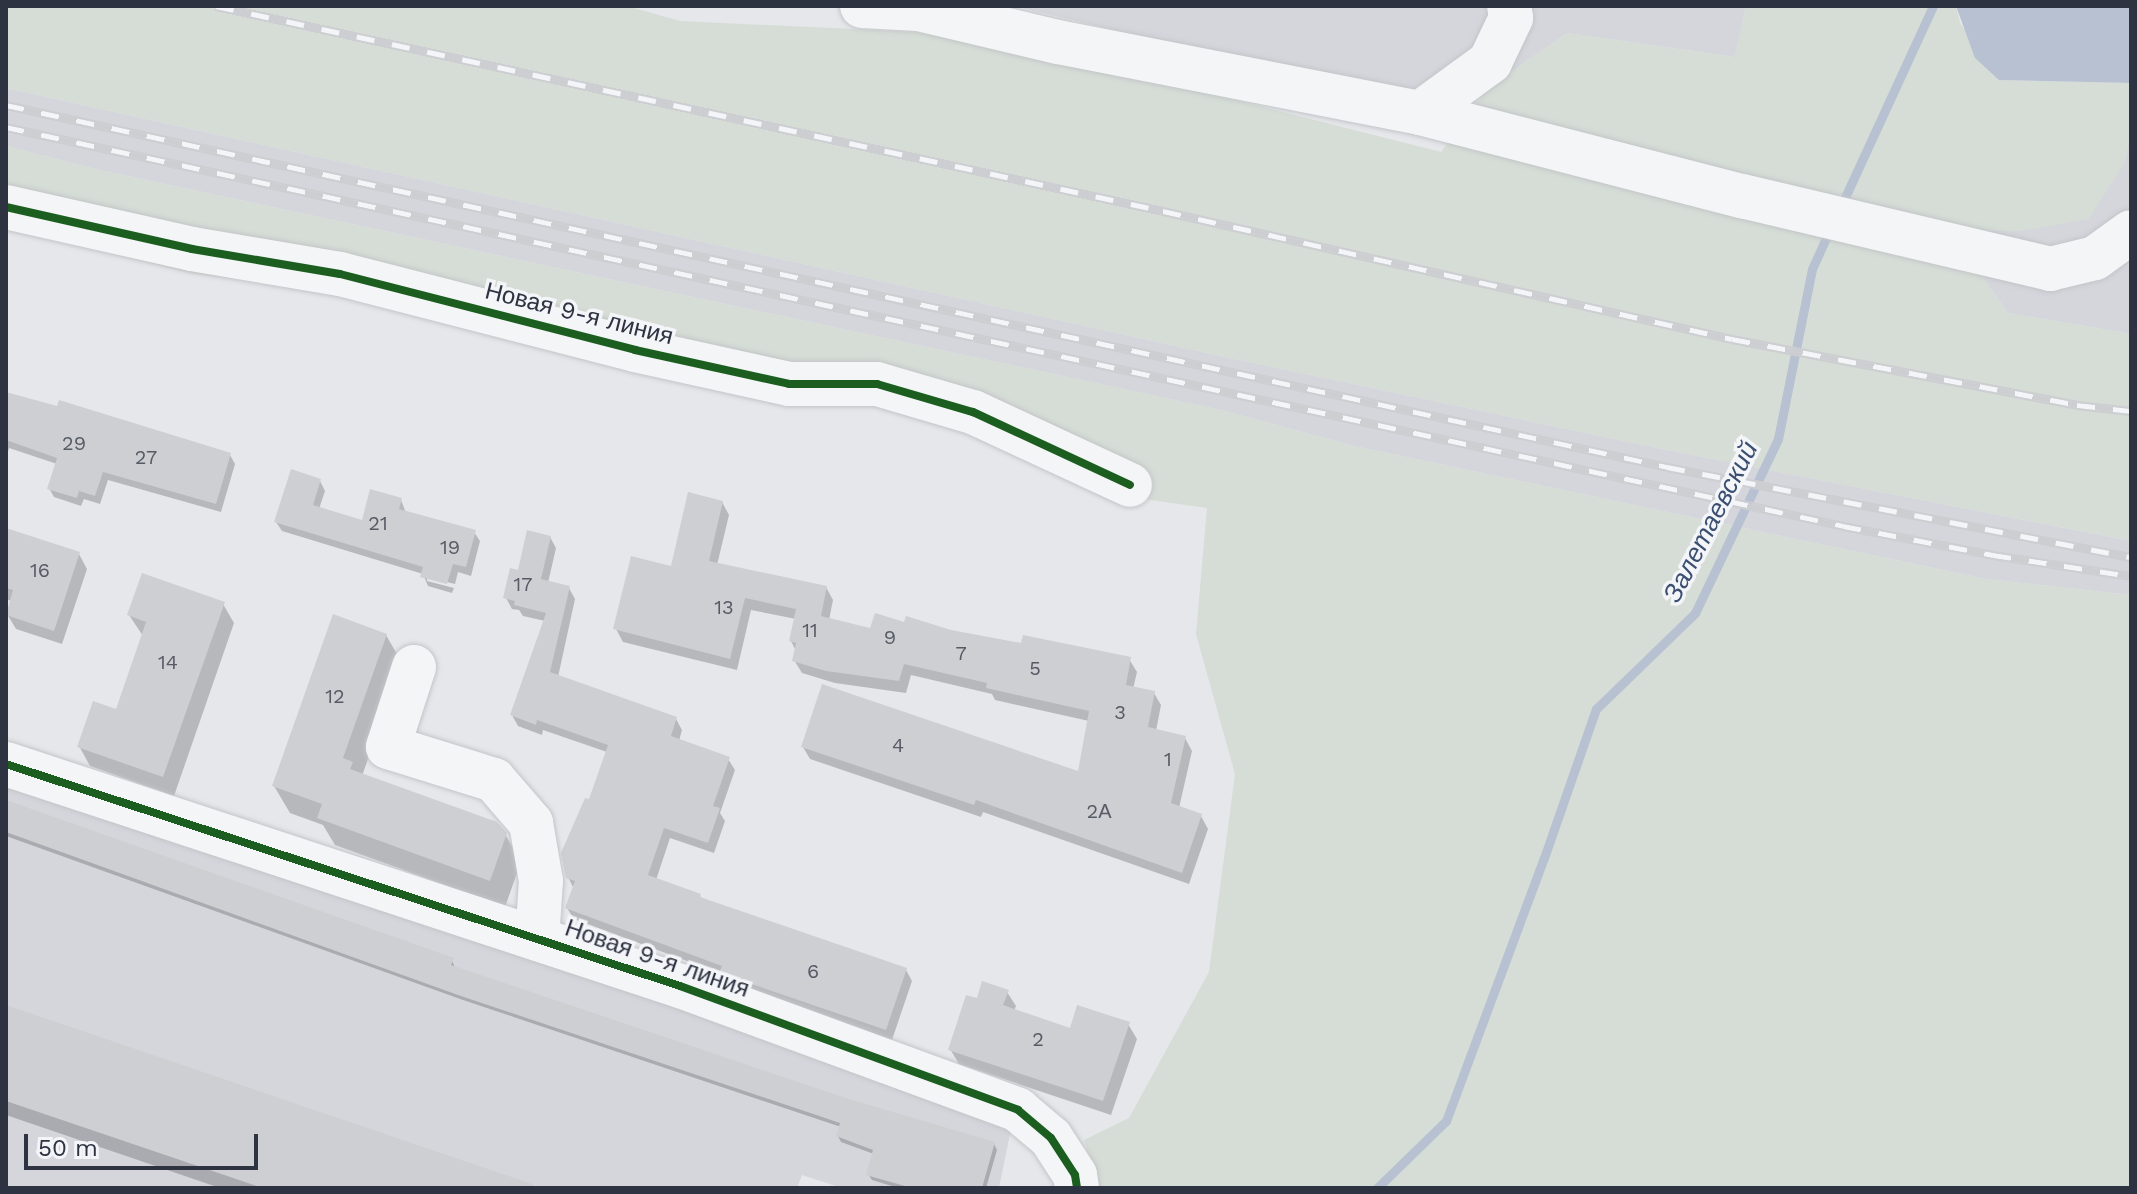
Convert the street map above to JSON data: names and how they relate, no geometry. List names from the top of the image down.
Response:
{
  "streets": {
    "street": ["Новая 9-я линия"]
  },
  "water": ["Залетаевский"],
  "house_numbers": [
    "29",
    "27",
    "21",
    "19",
    "16",
    "17",
    "13",
    "11",
    "9",
    "7",
    "14",
    "5",
    "12",
    "3",
    "4",
    "1",
    "2А",
    "6",
    "2"
  ],
  "scale_bar": "50 m"
}
